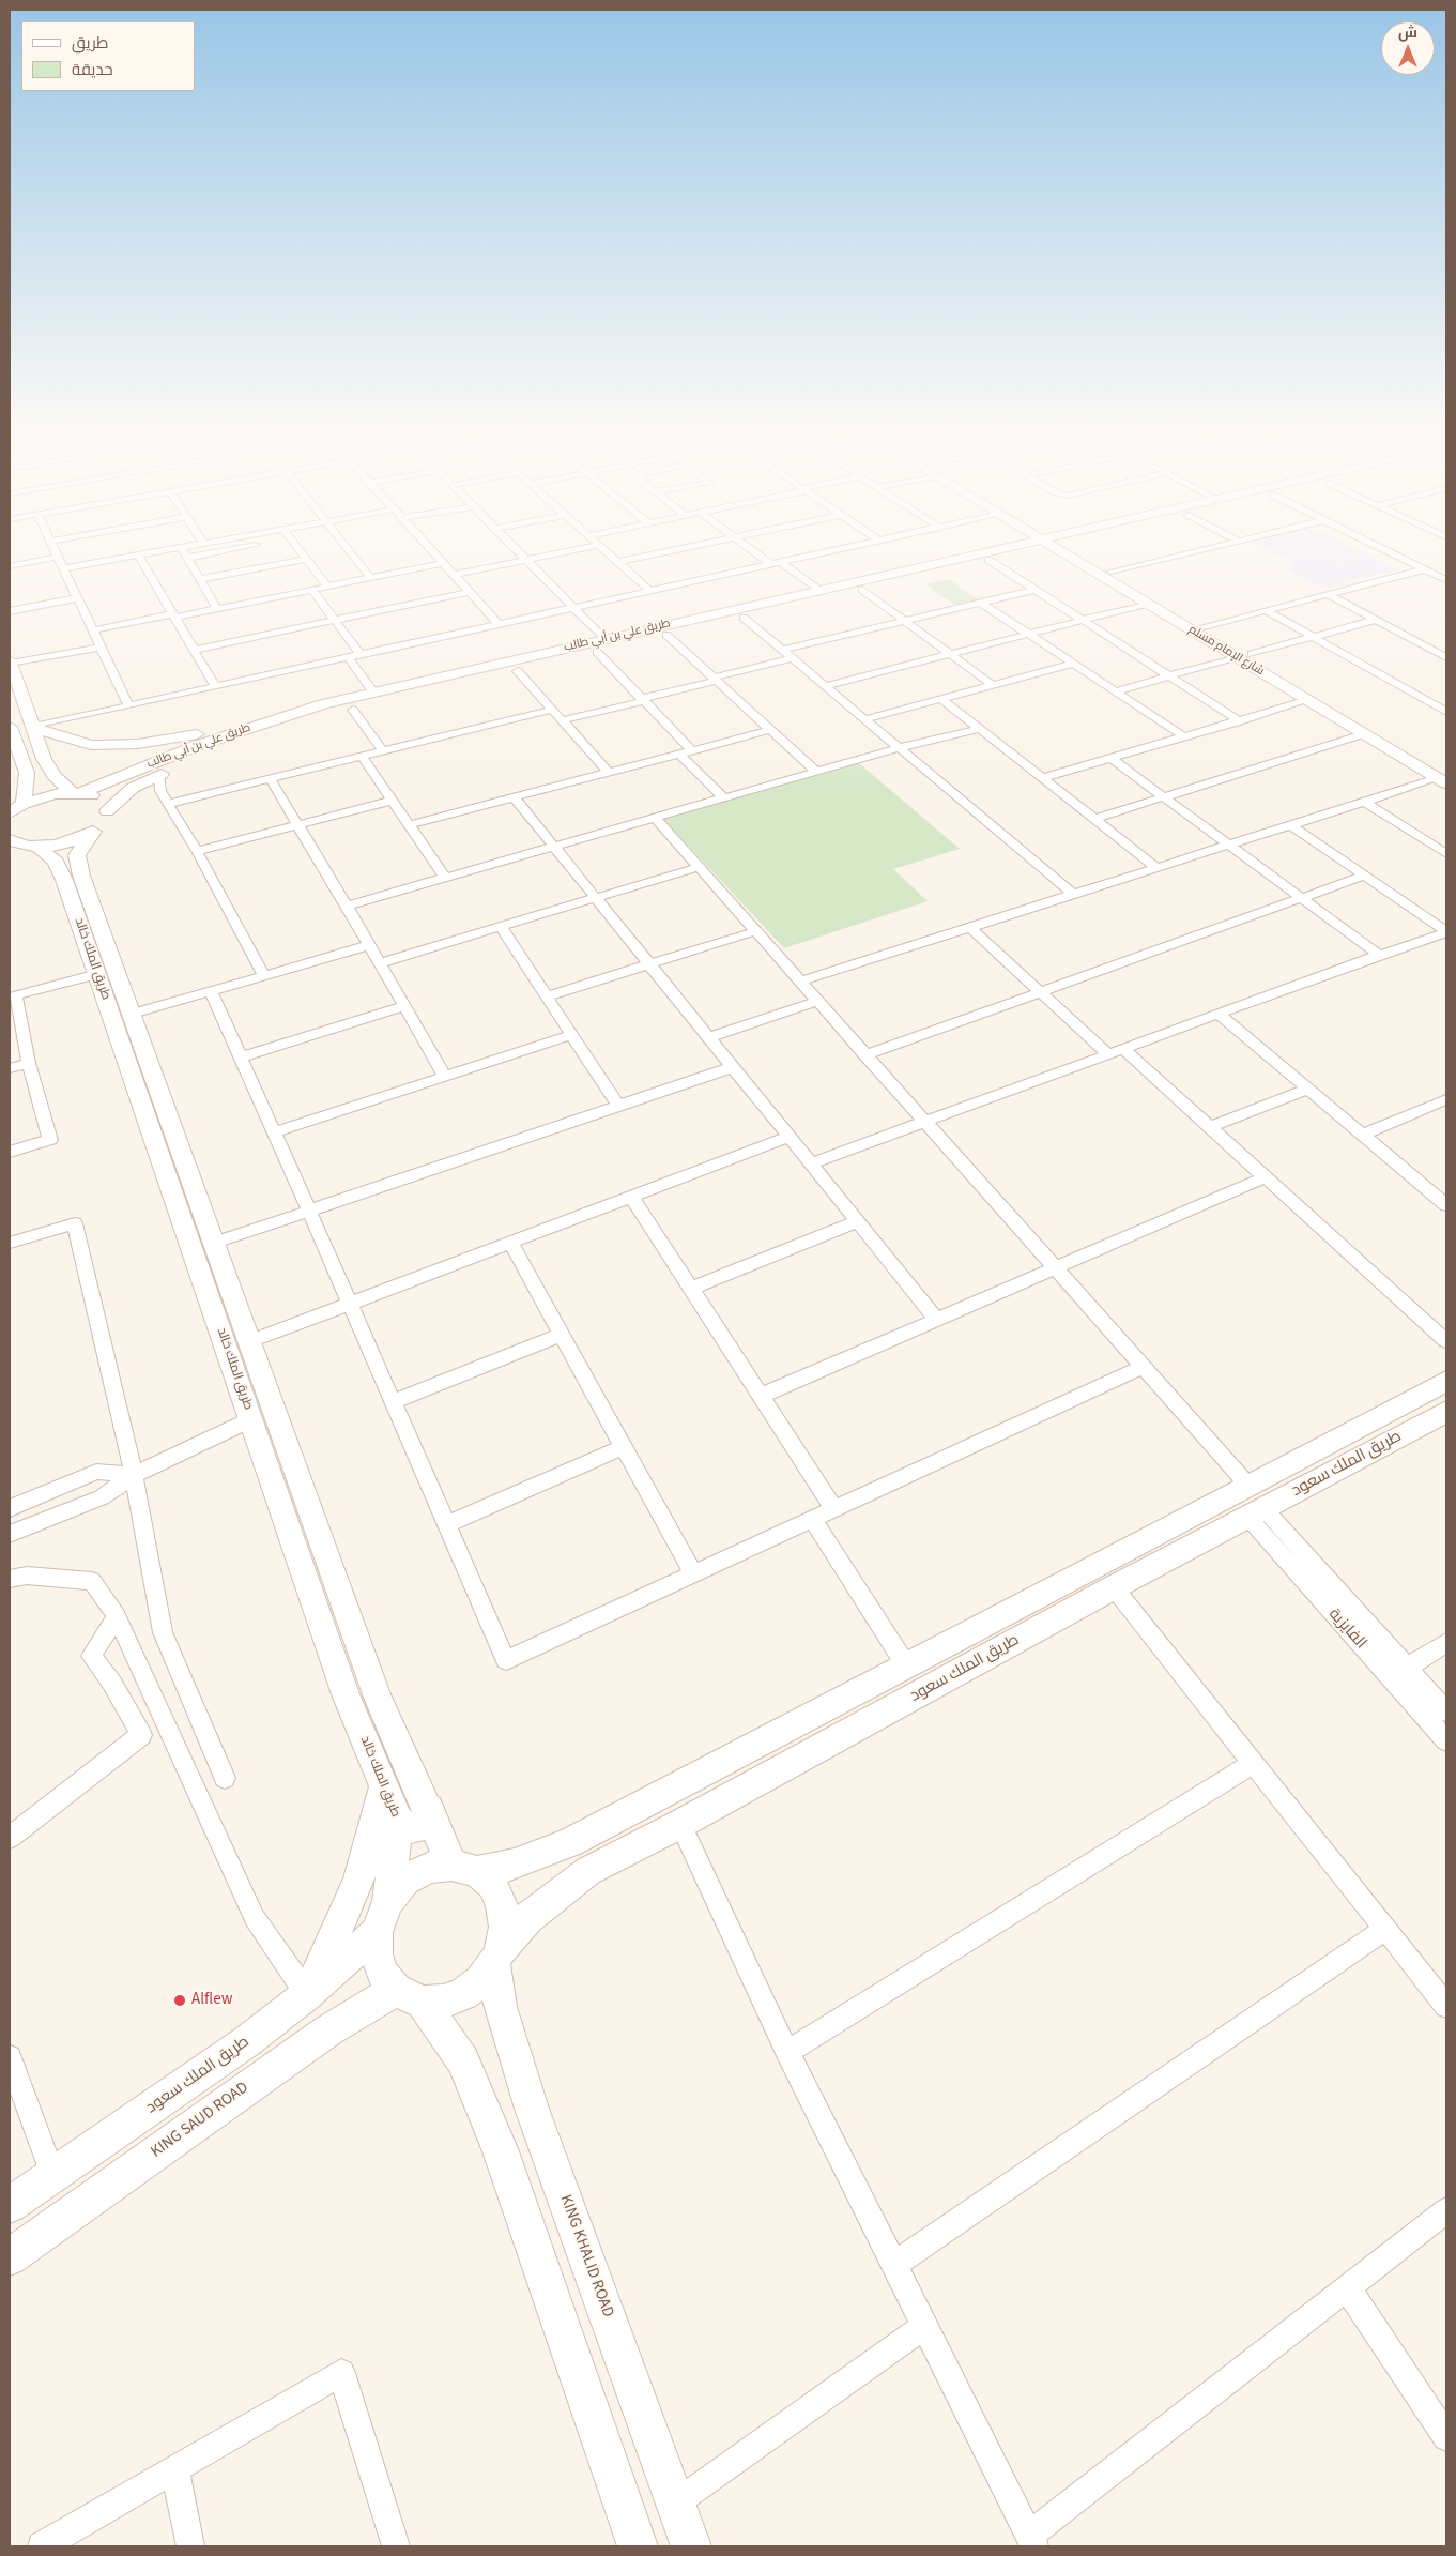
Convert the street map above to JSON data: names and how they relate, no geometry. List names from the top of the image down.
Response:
{
  "streets": {
    "main road": [
      "طريق علي بن أبي طالب",
      "شارع الإمام مسلم",
      "طريق الملك خالد",
      "طريق الملك سعود",
      "KING SAUD ROAD",
      "KING KHALID ROAD"
    ],
    "street": ["الفايزية"]
  },
  "crossings": [
    ["طريق الملك خالد", "طريق الملك سعود"],
    ["طريق الملك خالد", "KING SAUD ROAD"],
    ["طريق الملك خالد", "KING KHALID ROAD"],
    ["طريق الملك سعود", "الفايزية"],
    ["طريق الملك سعود", "KING SAUD ROAD"],
    ["طريق الملك سعود", "KING KHALID ROAD"],
    ["KING SAUD ROAD", "KING KHALID ROAD"]
  ],
  "places": ["Alflew"],
  "legend": ["طريق", "حديقة"],
  "north": "top"
}
